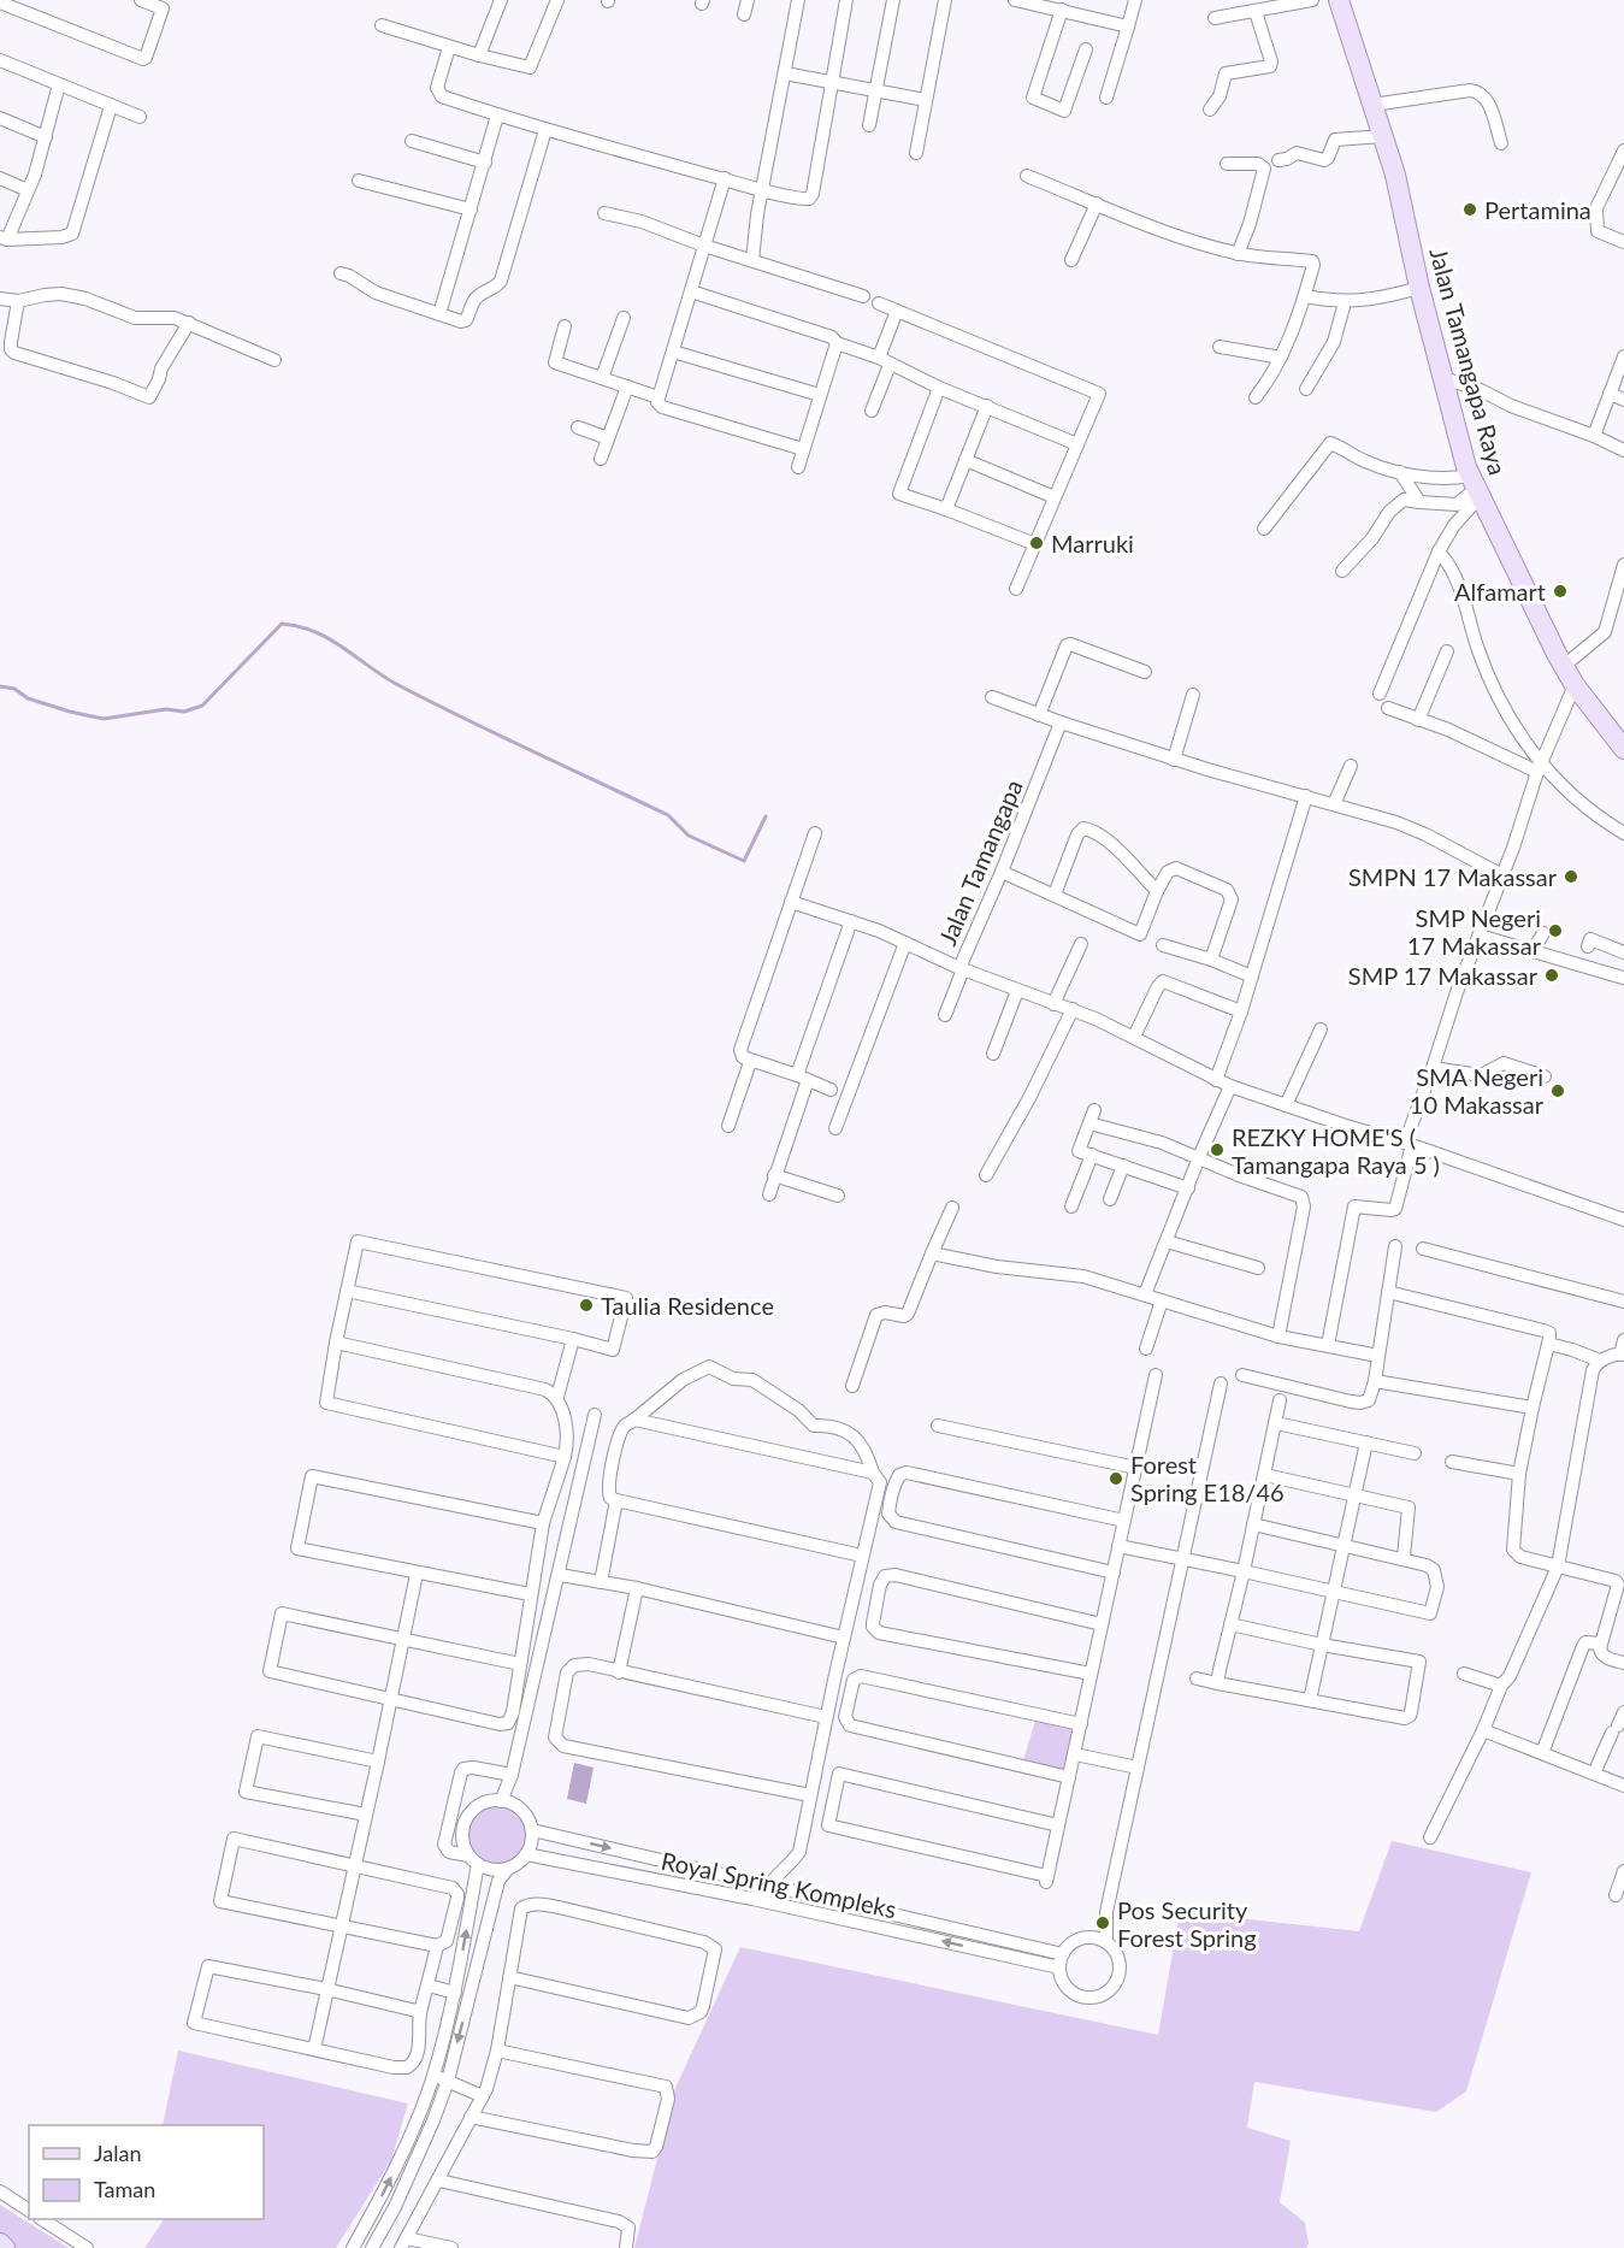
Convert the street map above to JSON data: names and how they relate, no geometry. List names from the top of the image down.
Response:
{
  "streets": {
    "main road": ["Jalan Tamangapa Raya"],
    "street": ["Jalan Tamangapa", "Royal Spring Kompleks"]
  },
  "places": [
    "Pertamina",
    "Marruki",
    "Alfamart",
    "SMPN 17 Makassar",
    "SMP Negeri 17 Makassar",
    "SMP 17 Makassar",
    "SMA Negeri 10 Makassar",
    "REZKY HOME'S ( Tamangapa Raya 5 )",
    "Taulia Residence",
    "Forest Spring E18/46",
    "Pos Security Forest Spring"
  ],
  "legend": ["Jalan", "Taman"]
}
